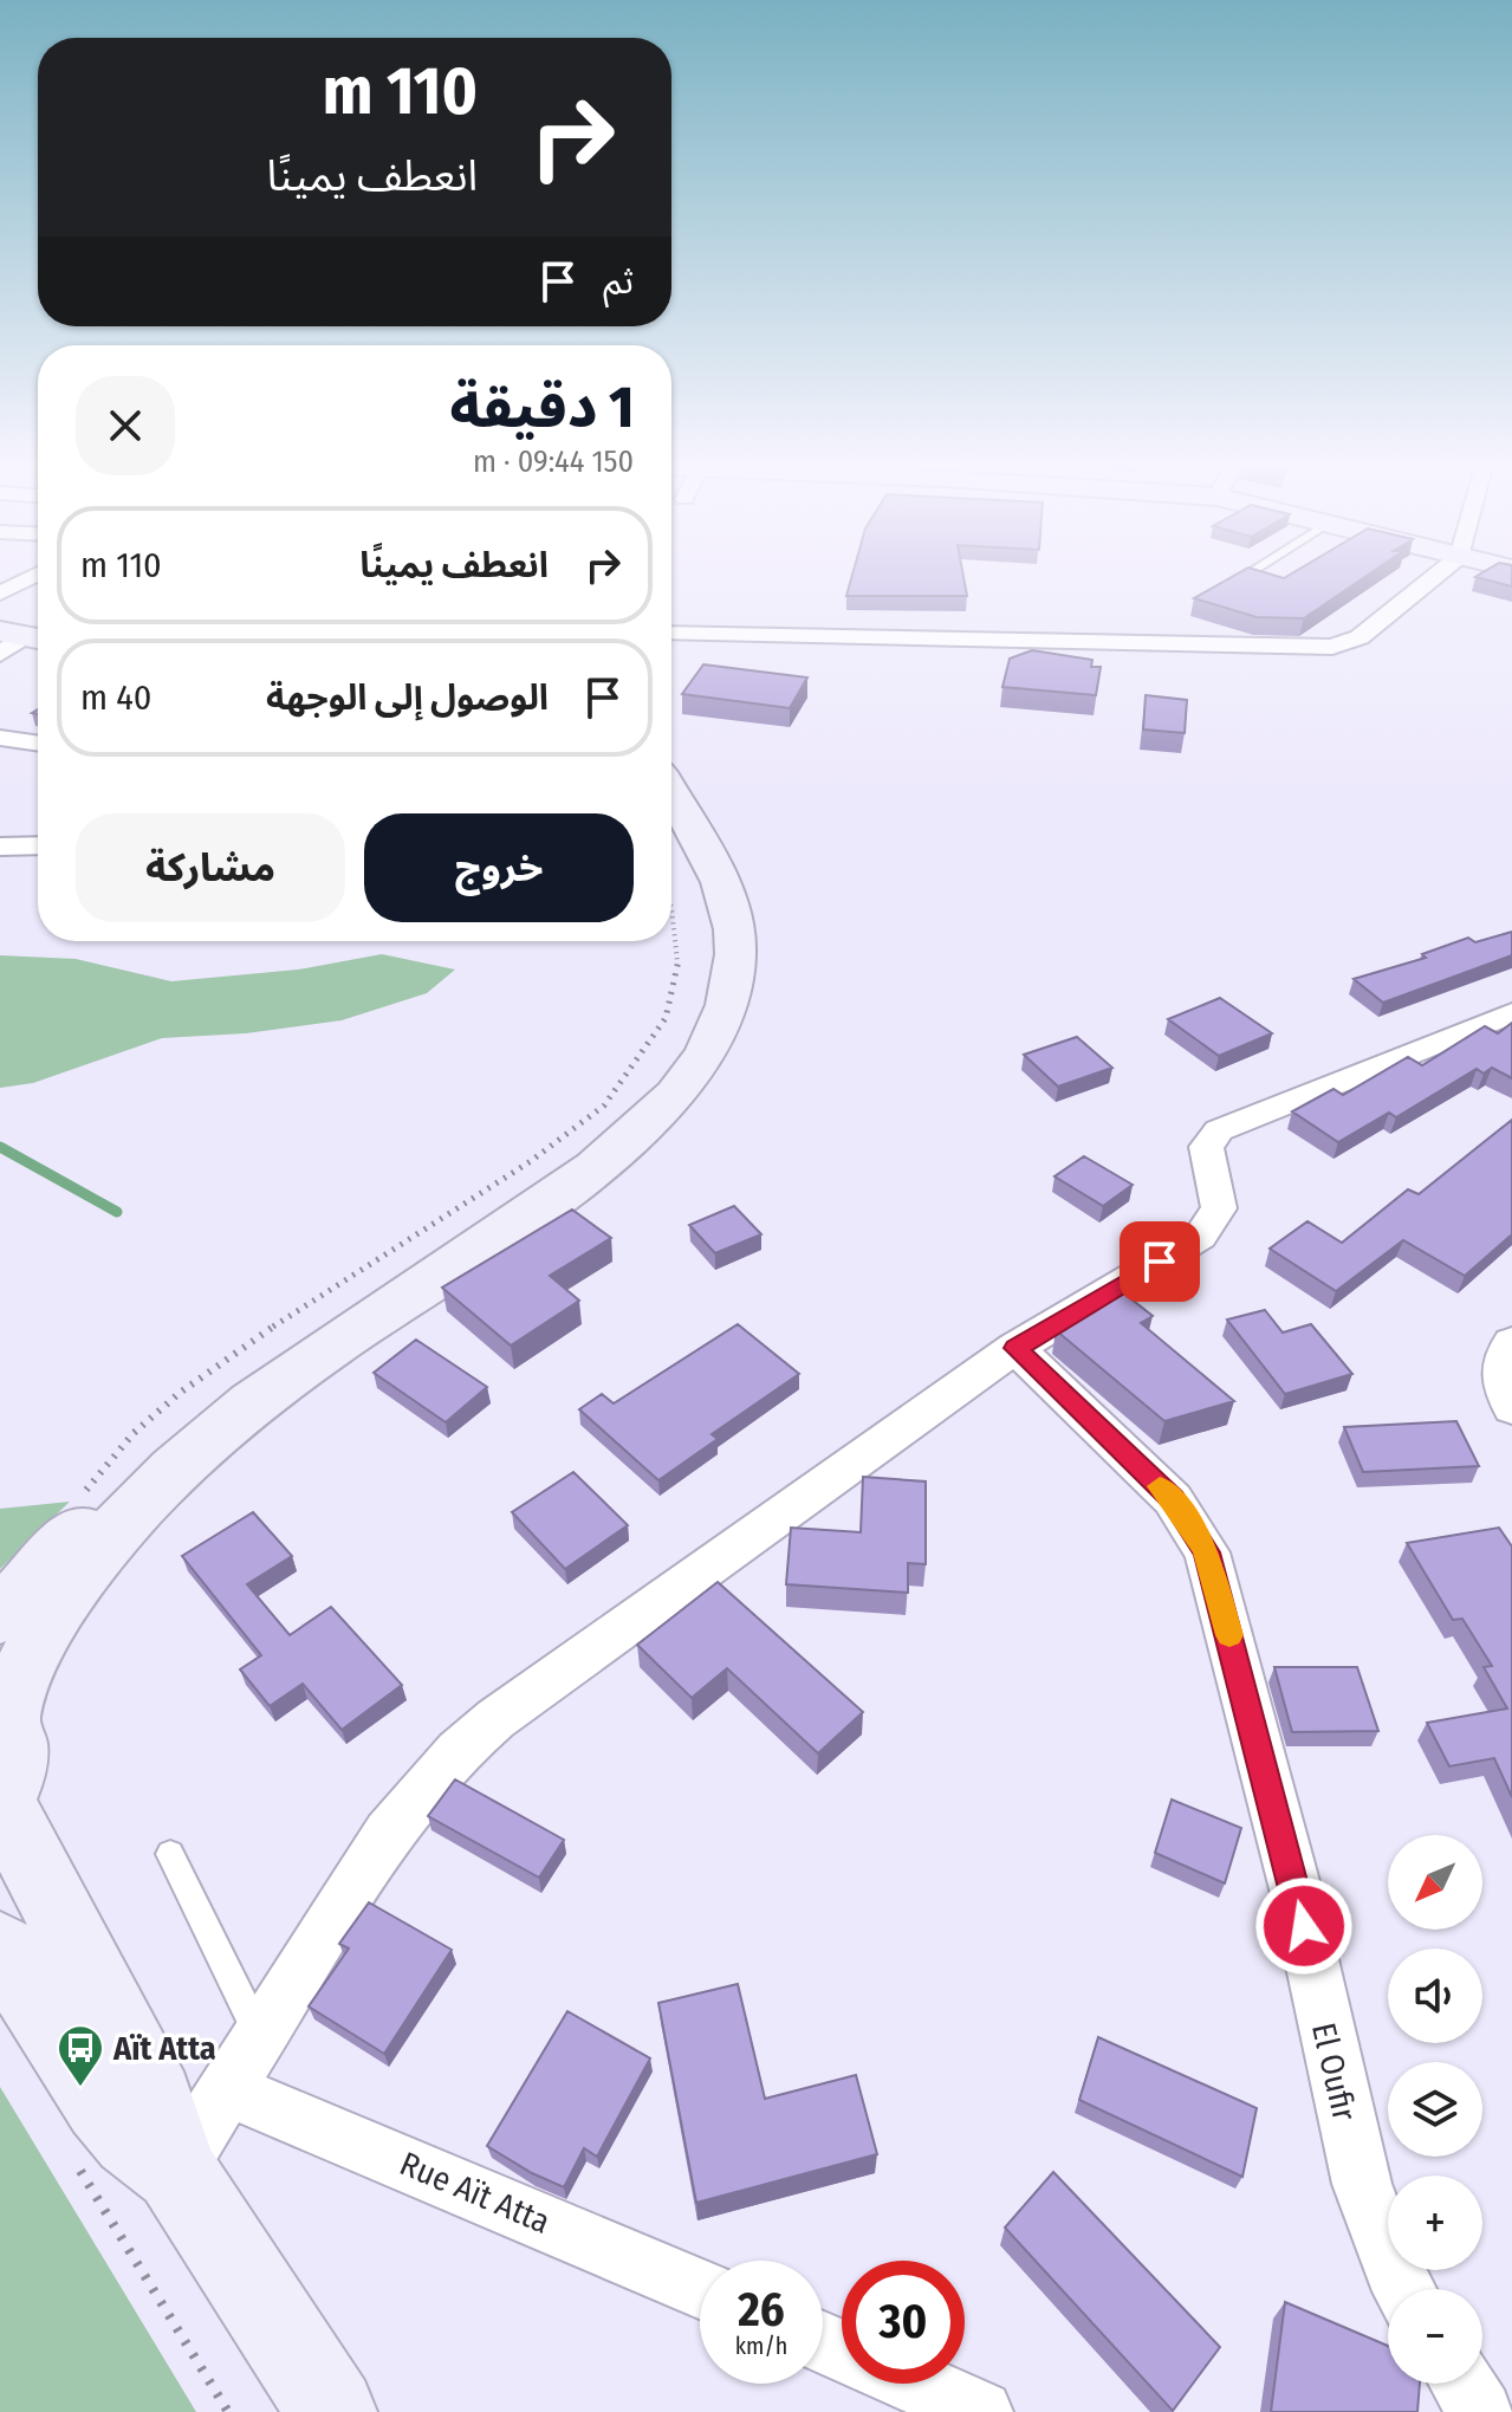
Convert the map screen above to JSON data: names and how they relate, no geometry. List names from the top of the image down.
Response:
{
  "streets": {
    "street": ["El Oufir", "Rue Aït Atta"]
  },
  "places": {
    "bus stop": ["Aït Atta"]
  },
  "north": "bottom left",
  "page": {
    "turn": ["110 m", "انعطف يمينًا"],
    "then": "ثم",
    "heading": ["1 دقيقة", "150 m · 09:44"],
    "list": [
      {
        "name": "انعطف يمينًا",
        "value": "110 m"
      },
      {
        "name": "الوصول إلى الوجهة",
        "value": "40 m"
      }
    ],
    "buttons": ["خروج", "مشاركة"],
    "map_buttons": ["+", "−"],
    "speed": "26 km/h",
    "limit": "30"
  }
}
